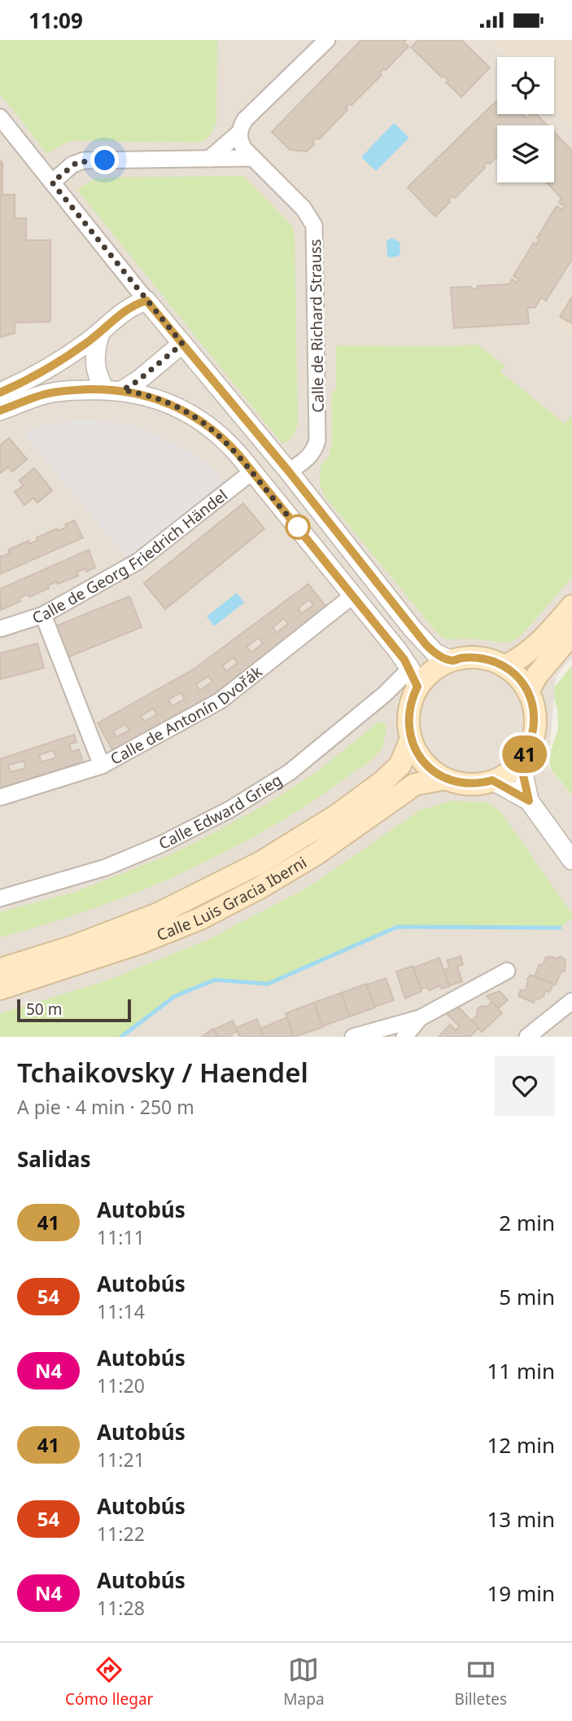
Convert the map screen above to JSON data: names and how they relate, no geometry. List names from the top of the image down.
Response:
{
  "streets": {
    "main road": ["Calle Luis Gracia Iberni"],
    "street": [
      "Calle de Richard Strauss",
      "Calle de Georg Friedrich Händel",
      "Calle de Antonín Dvořák",
      "Calle Edward Grieg"
    ]
  },
  "crossings": [
    ["Calle Edward Grieg", "Calle Luis Gracia Iberni"]
  ],
  "lines": ["bus line 41"],
  "scale_bar": "50 m",
  "page": {
    "status": "11:09",
    "on_map": "41",
    "scale": "50 m",
    "heading": [
      ["Tchaikovsky / Haendel", "A pie · 4 min · 250 m"],
      "Salidas"
    ],
    "list": [
      {
        "mark": "41",
        "name": "Autobús",
        "note": "11:11",
        "value": "2 min"
      },
      {
        "mark": "54",
        "name": "Autobús",
        "note": "11:14",
        "value": "5 min"
      },
      {
        "mark": "N4",
        "name": "Autobús",
        "note": "11:20",
        "value": "11 min"
      },
      {
        "mark": "41",
        "name": "Autobús",
        "note": "11:21",
        "value": "12 min"
      },
      {
        "mark": "54",
        "name": "Autobús",
        "note": "11:22",
        "value": "13 min"
      },
      {
        "mark": "N4",
        "name": "Autobús",
        "note": "11:28",
        "value": "19 min"
      }
    ],
    "tabs": ["Cómo llegar", "Mapa", "Billetes"]
  }
}
